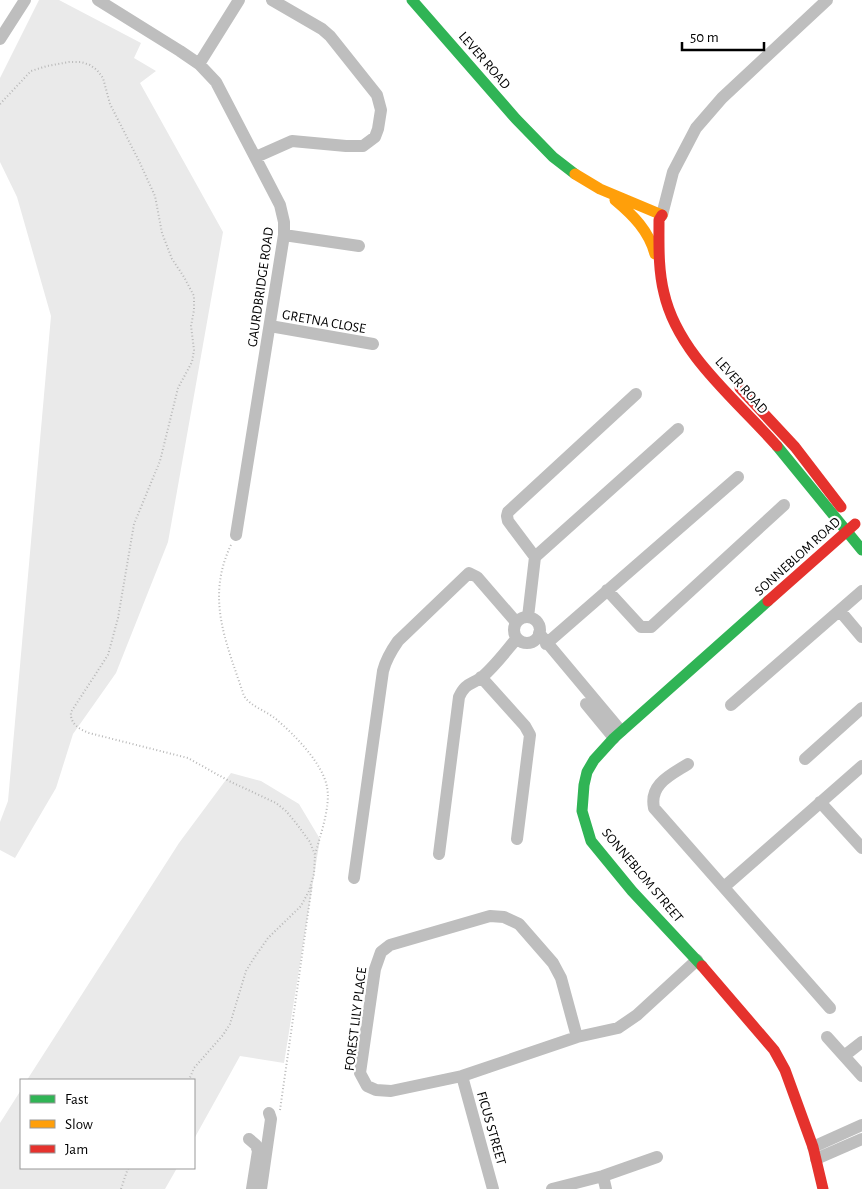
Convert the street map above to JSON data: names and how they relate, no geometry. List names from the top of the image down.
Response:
{
  "streets": {
    "main road": ["LEVER ROAD", "SONNEBLOM ROAD", "SONNEBLOM STREET"],
    "street": [
      "GAURDBRIDGE ROAD",
      "GRETNA CLOSE",
      "FOREST LILY PLACE",
      "FICUS STREET"
    ]
  },
  "crossings": [
    ["LEVER ROAD", "SONNEBLOM ROAD"],
    ["GAURDBRIDGE ROAD", "GRETNA CLOSE"],
    ["SONNEBLOM ROAD", "SONNEBLOM STREET"],
    ["SONNEBLOM STREET", "FOREST LILY PLACE"],
    ["FOREST LILY PLACE", "FICUS STREET"]
  ],
  "legend": ["Fast", "Slow", "Jam"],
  "scale_bar": "50 m"
}
